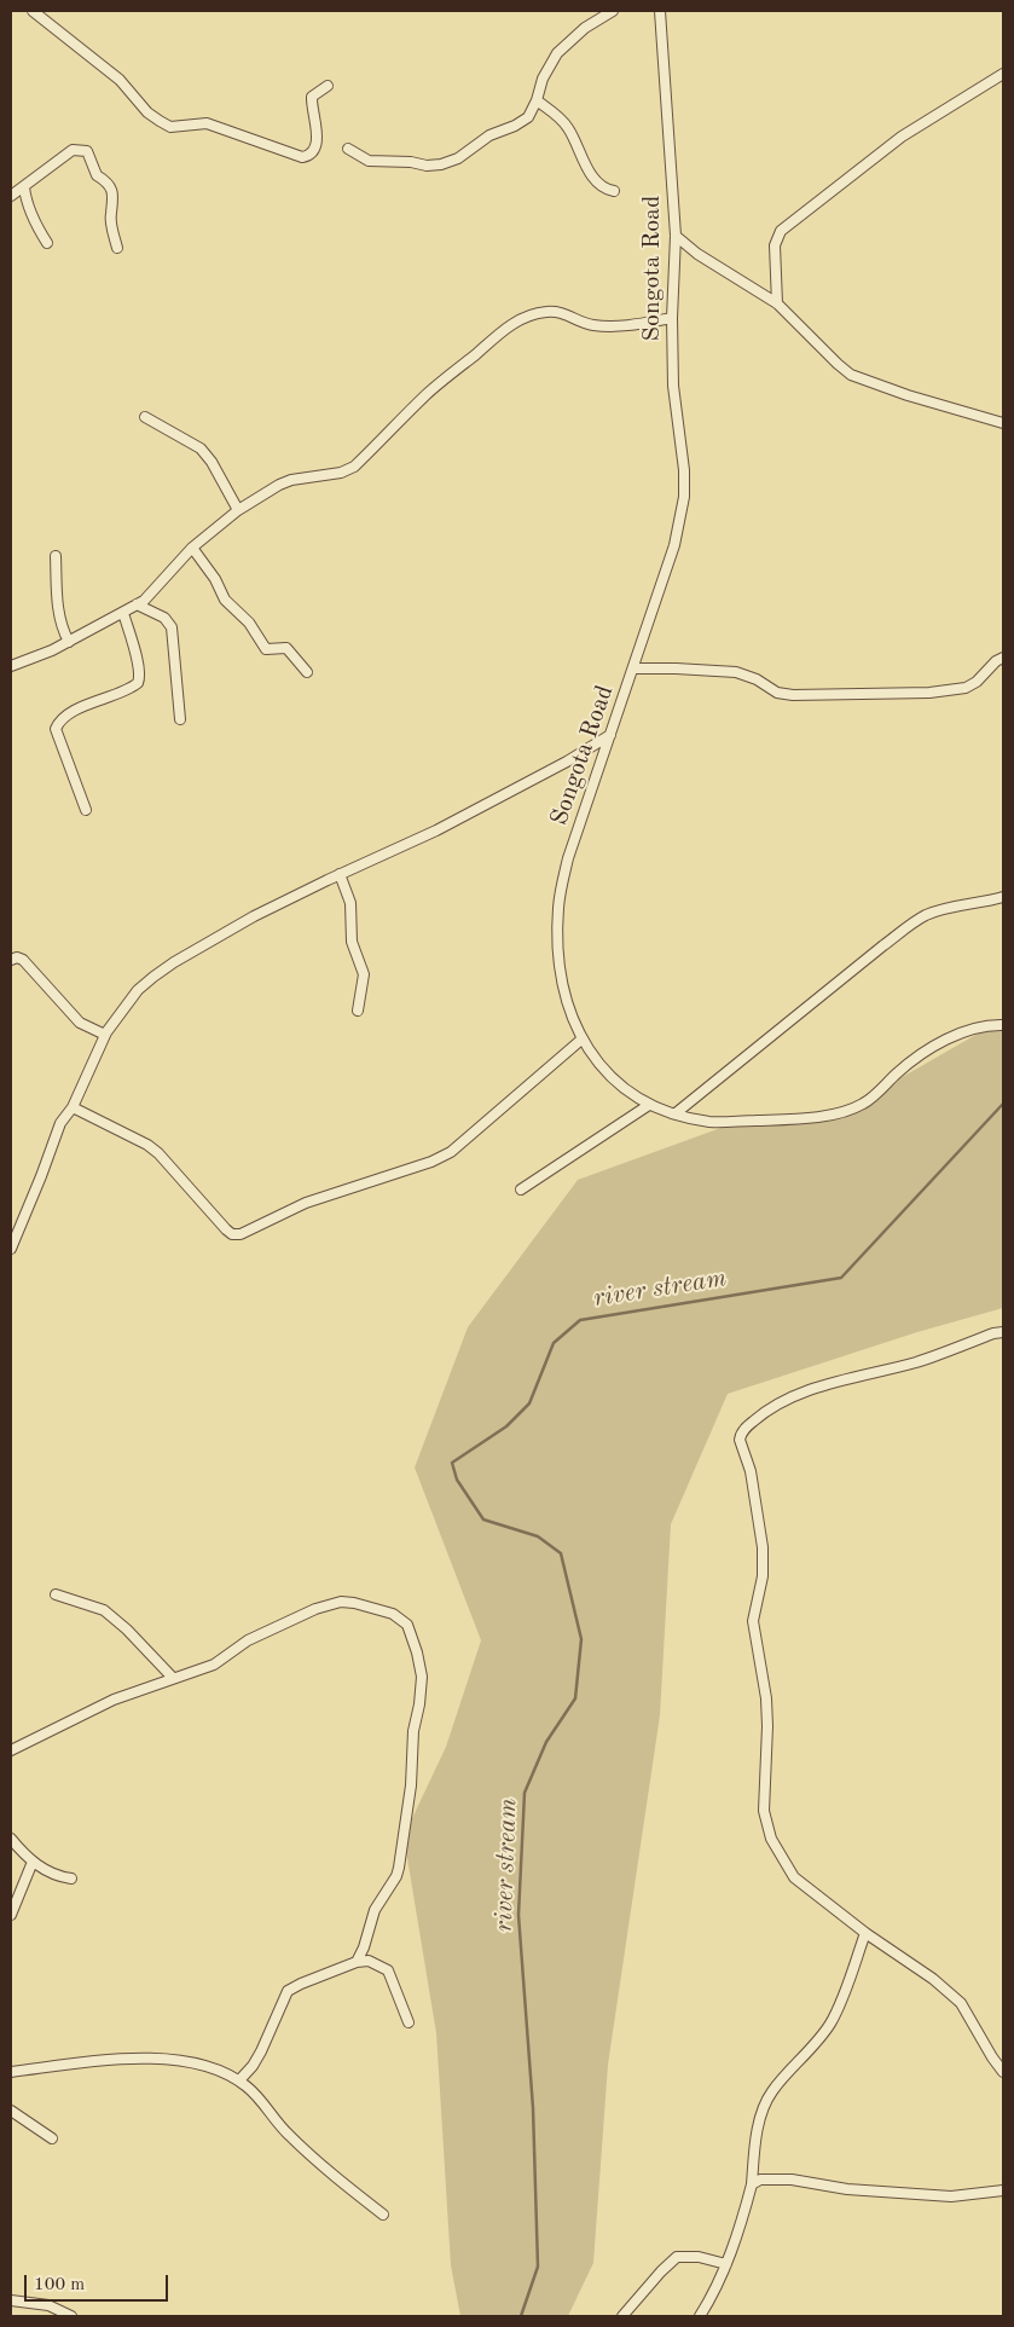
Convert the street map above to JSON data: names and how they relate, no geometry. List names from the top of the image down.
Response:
{
  "streets": {
    "street": ["Songota Road"]
  },
  "water": ["river stream"],
  "scale_bar": "100 m"
}
